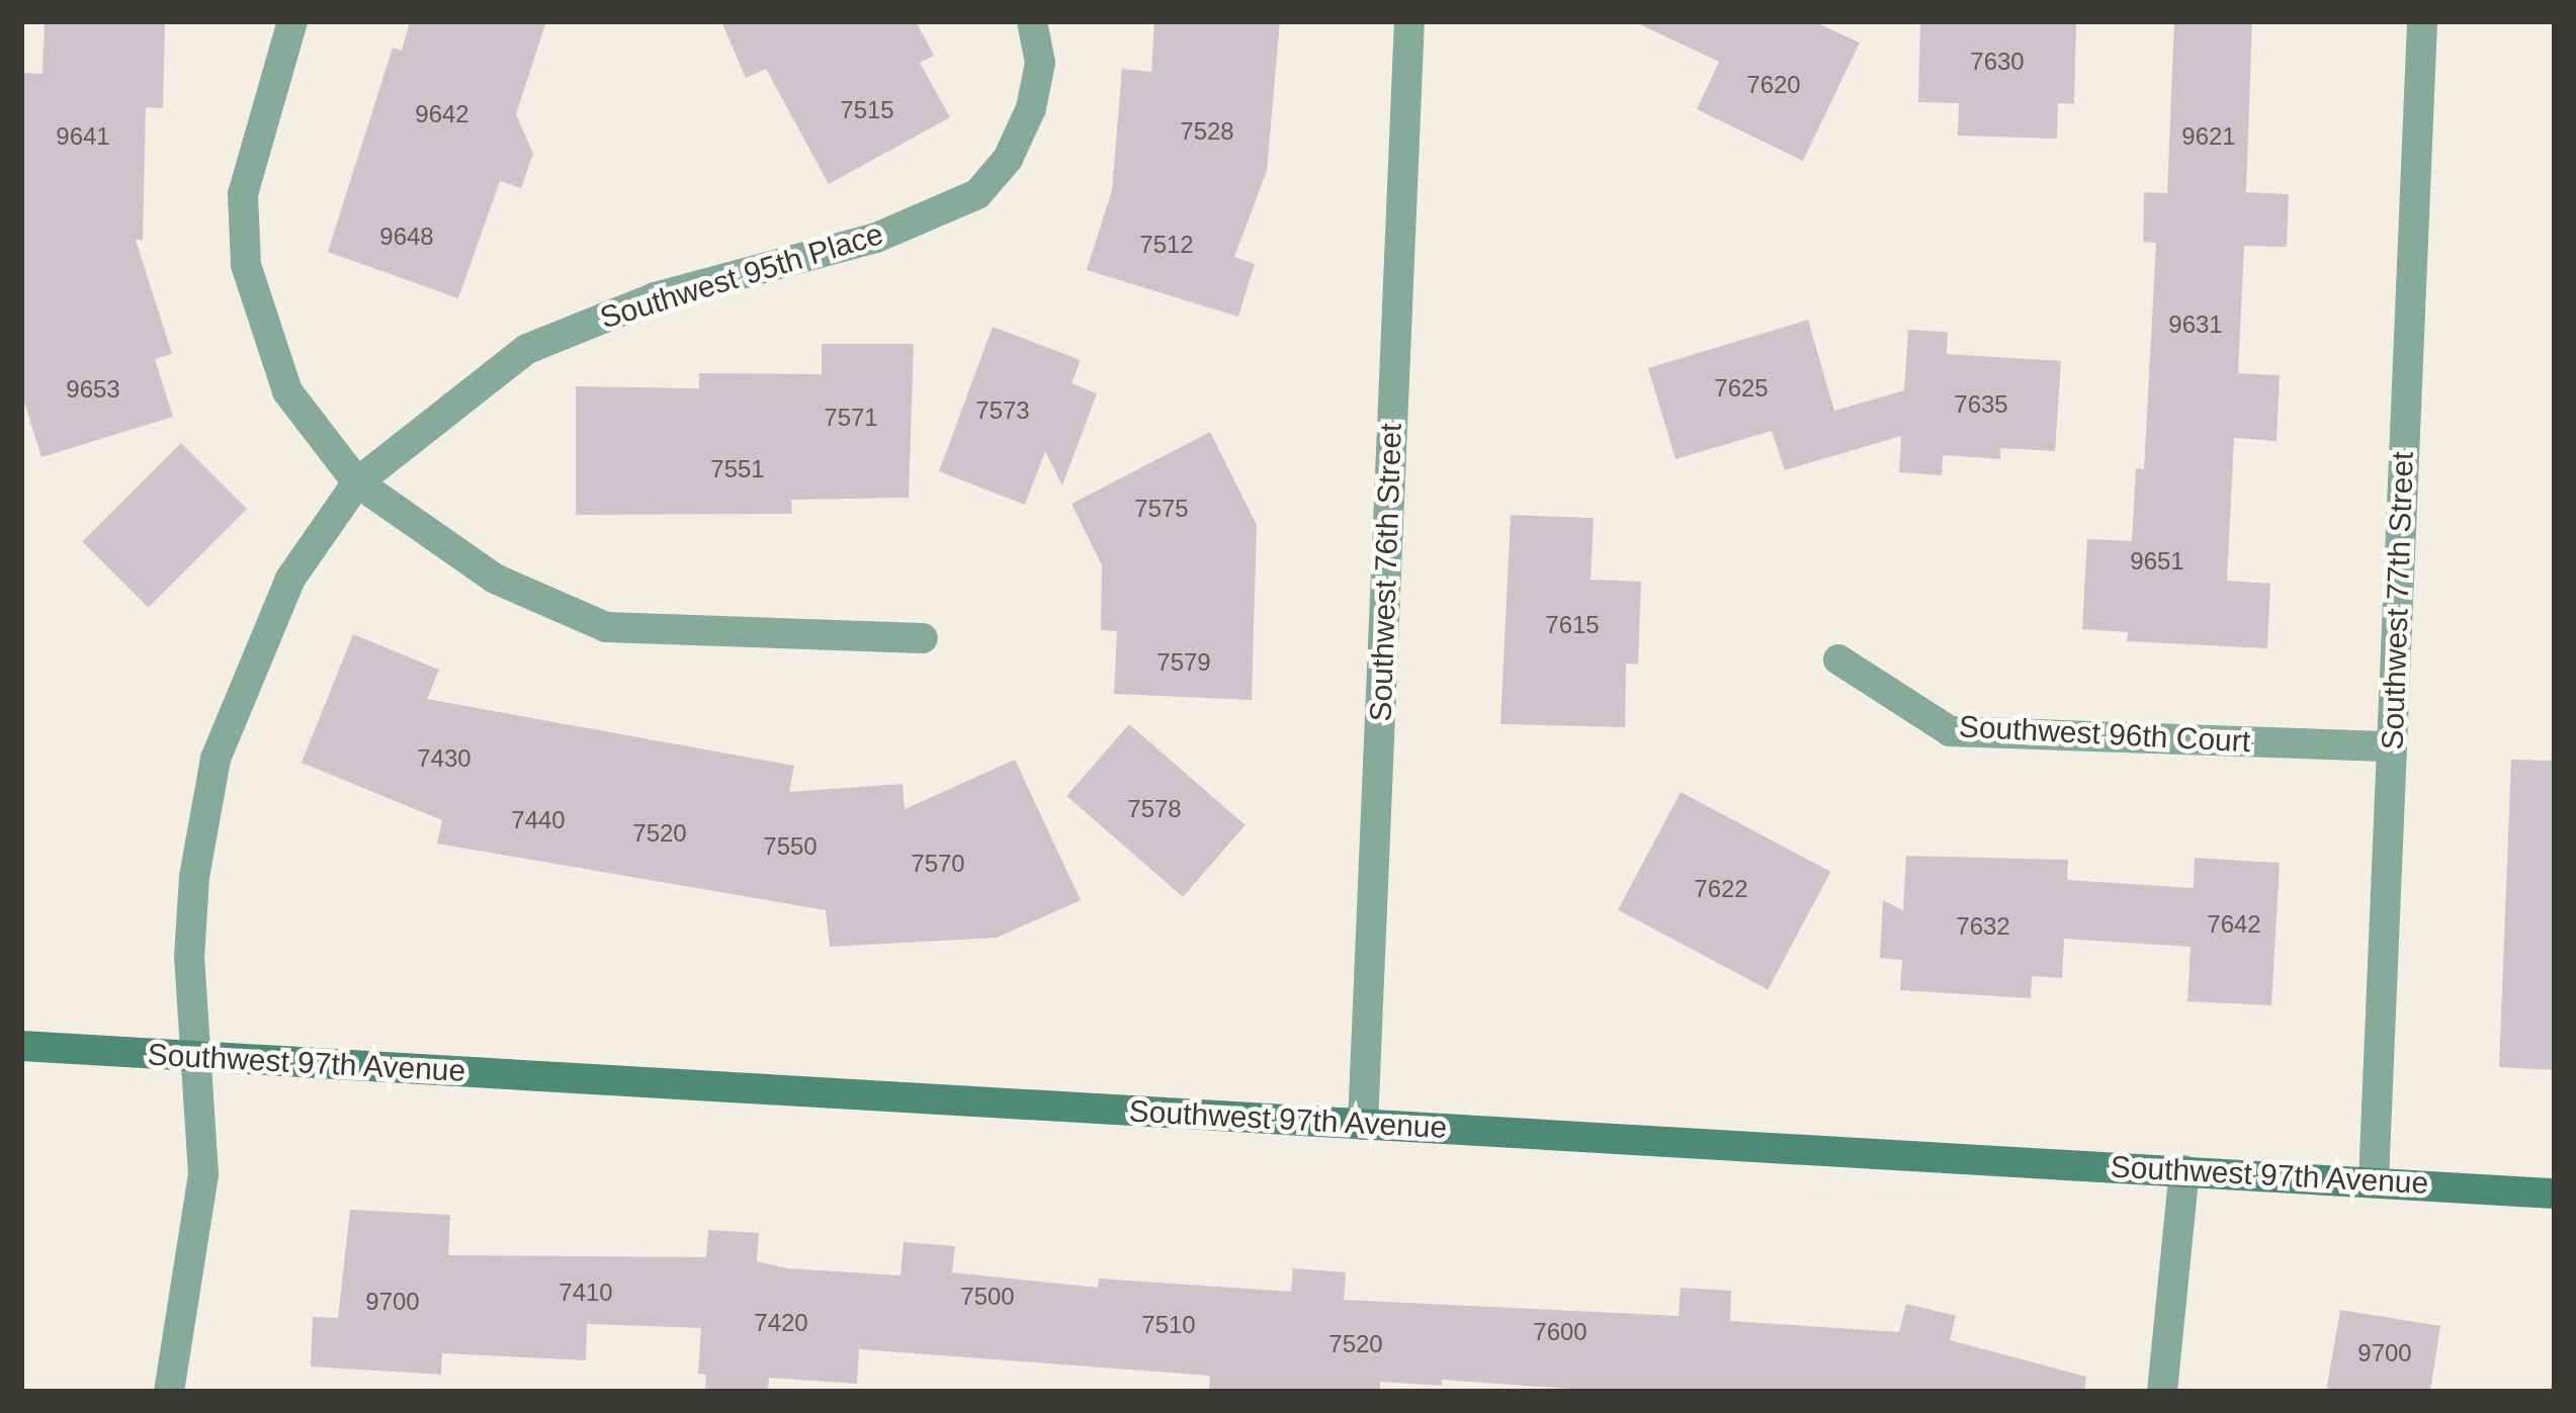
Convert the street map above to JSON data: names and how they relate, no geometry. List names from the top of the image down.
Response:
{
  "streets": {
    "street": [
      "Southwest 95th Place",
      "Southwest 76th Street",
      "Southwest 77th Street",
      "Southwest 96th Court",
      "Southwest 97th Avenue"
    ]
  },
  "crossings": [
    ["Southwest 95th Place", "Southwest 97th Avenue"],
    ["Southwest 76th Street", "Southwest 97th Avenue"],
    ["Southwest 77th Street", "Southwest 96th Court"],
    ["Southwest 77th Street", "Southwest 97th Avenue"]
  ],
  "house_numbers": [
    "7630",
    "7620",
    "7515",
    "9642",
    "7528",
    "9641",
    "9621",
    "9648",
    "7512",
    "9631",
    "7625",
    "9653",
    "7635",
    "7573",
    "7571",
    "7551",
    "7575",
    "9651",
    "7615",
    "7579",
    "7430",
    "7578",
    "7440",
    "7520",
    "7550",
    "7570",
    "7622",
    "7642",
    "7632",
    "7410",
    "7500",
    "9700",
    "7420",
    "7510",
    "7600",
    "7520",
    "9700"
  ]
}
